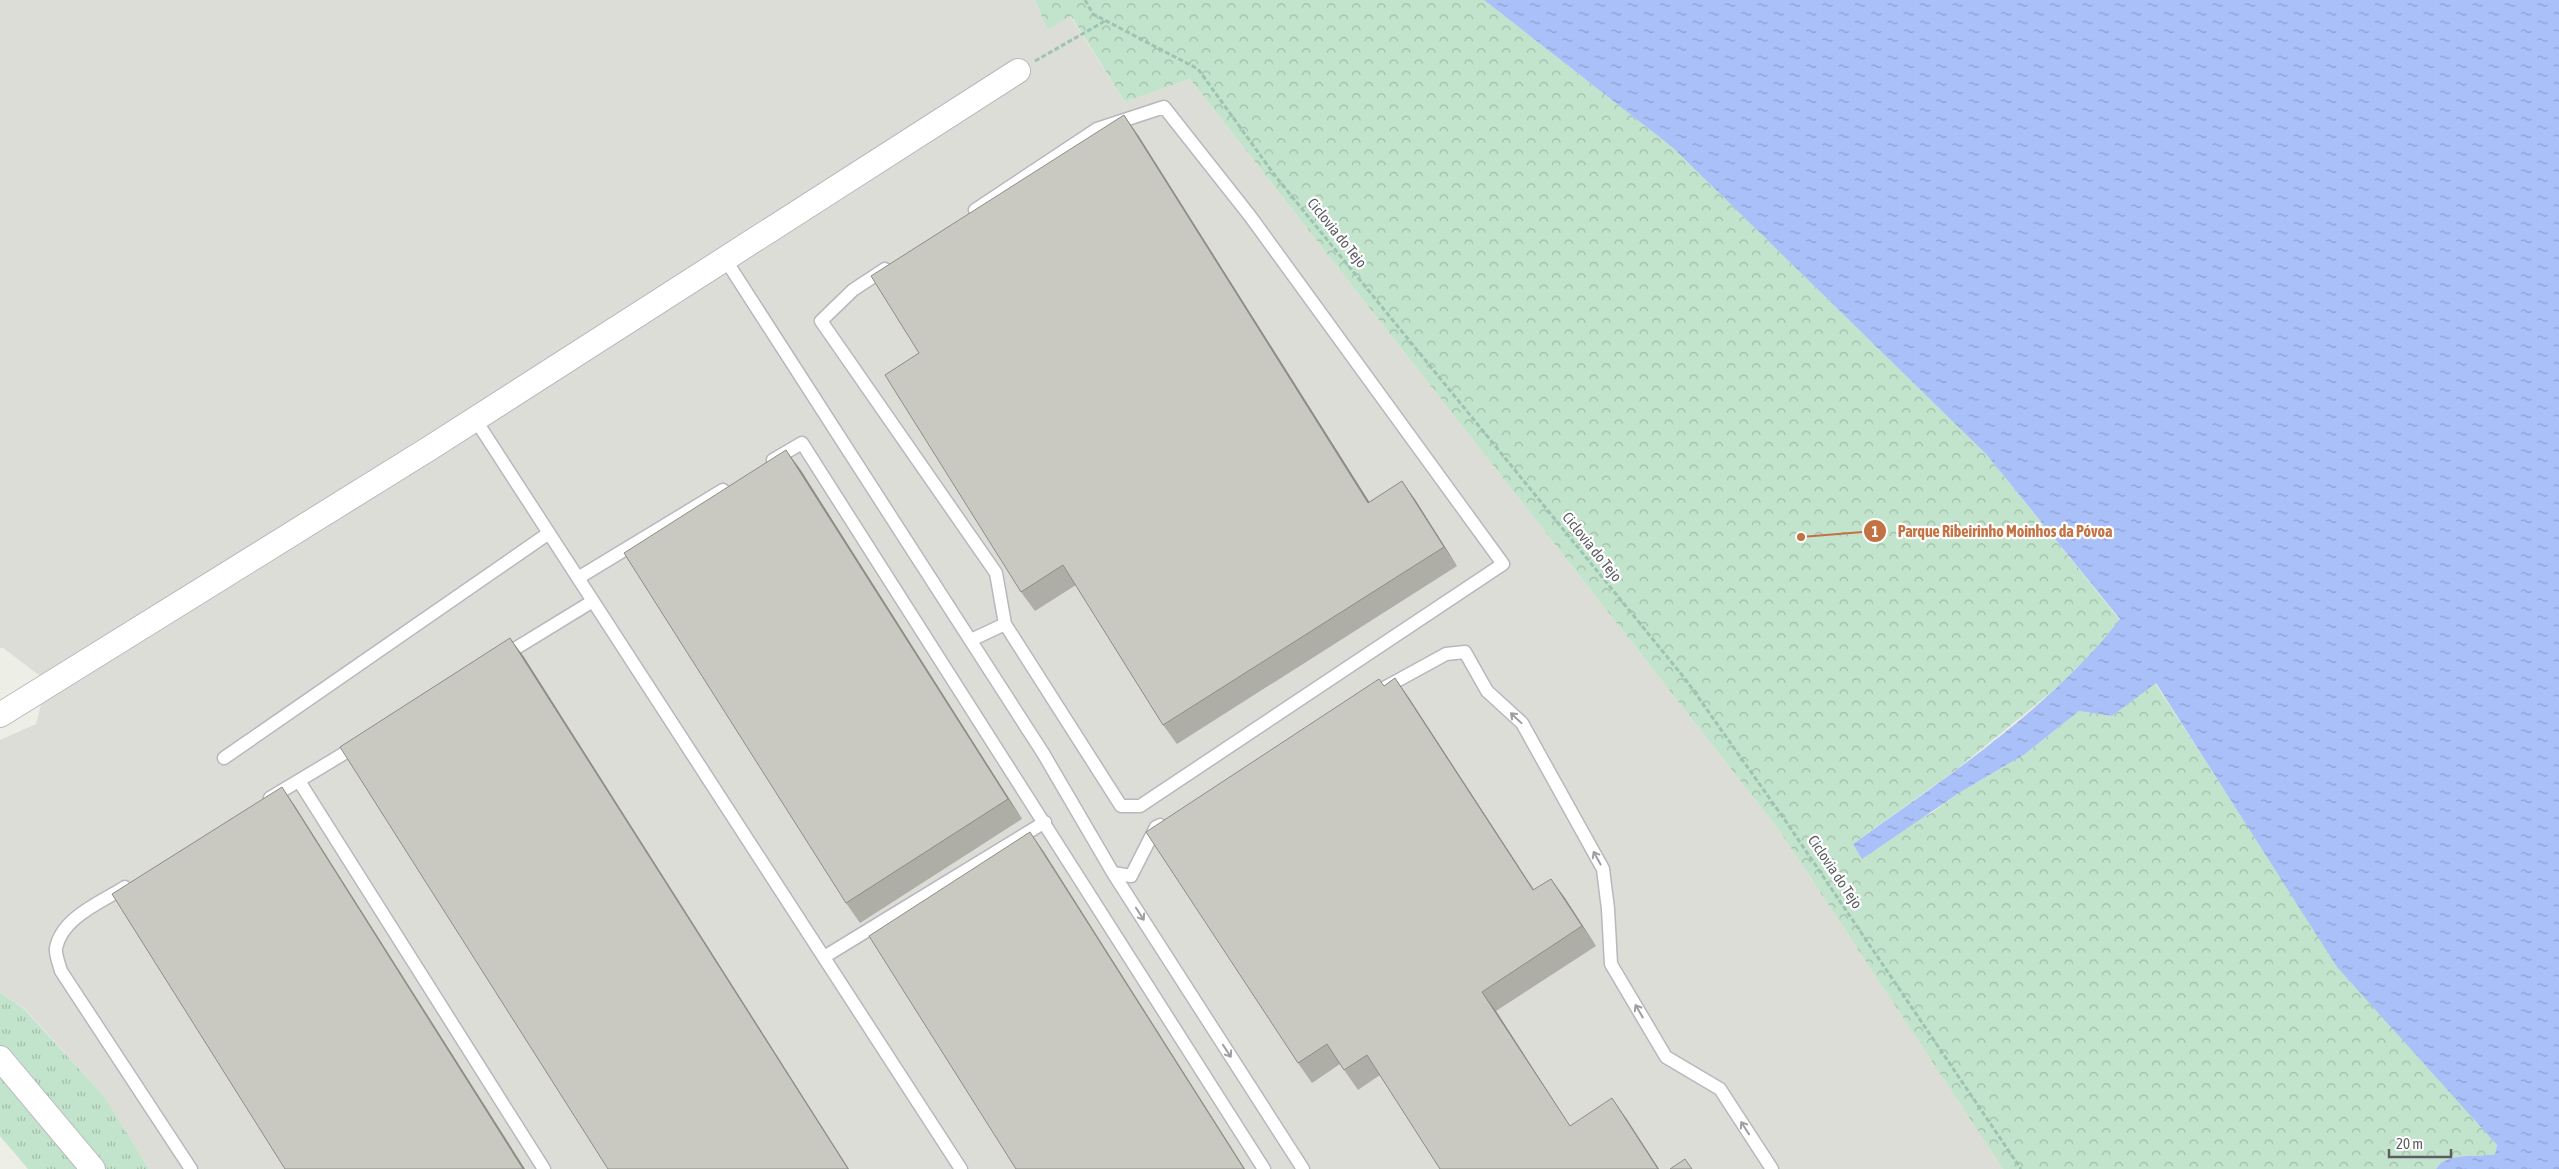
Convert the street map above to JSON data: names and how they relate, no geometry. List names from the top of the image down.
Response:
{
  "streets": {
    "path": ["Ciclovia do Tejo"]
  },
  "places": ["Parque Ribeirinho Moinhos da Póvoa"],
  "scale_bar": "20 m"
}
